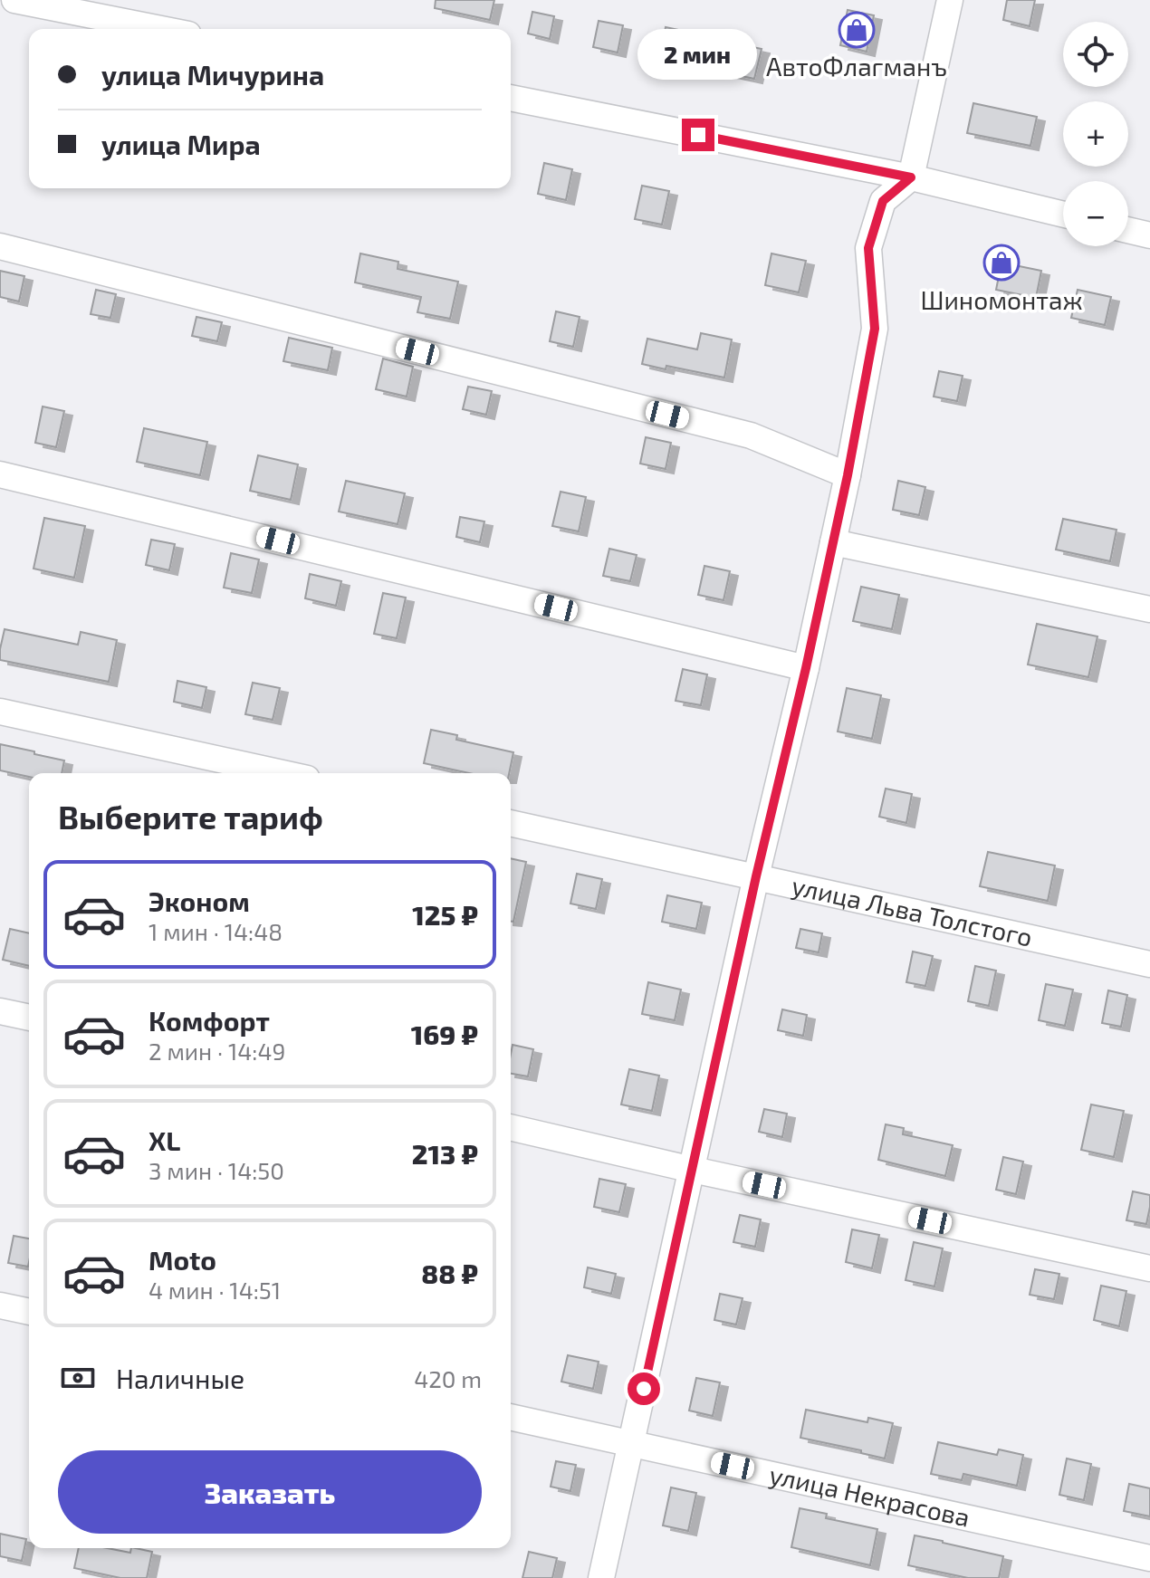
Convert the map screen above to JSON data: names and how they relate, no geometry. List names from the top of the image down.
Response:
{
  "streets": {
    "street": ["улица Льва Толстого", "улица Некрасова"]
  },
  "places": {
    "shop": ["АвтоФлагманъ", "Шиномонтаж"]
  },
  "page": {
    "map_buttons": ["+", "−"],
    "bubble": "2 мин",
    "banner": ["улица Мичурина", "улица Мира"],
    "heading": "Выберите тариф",
    "list": [
      {
        "name": "Эконом",
        "note": "1 мин · 14:48",
        "value": "125 ₽"
      },
      {
        "name": "Комфорт",
        "note": "2 мин · 14:49",
        "value": "169 ₽"
      },
      {
        "name": "XL",
        "note": "3 мин · 14:50",
        "value": "213 ₽"
      },
      {
        "name": "Moto",
        "note": "4 мин · 14:51",
        "value": "88 ₽"
      }
    ],
    "pay": ["Наличные", "420 m"],
    "buttons": "Заказать"
  }
}
